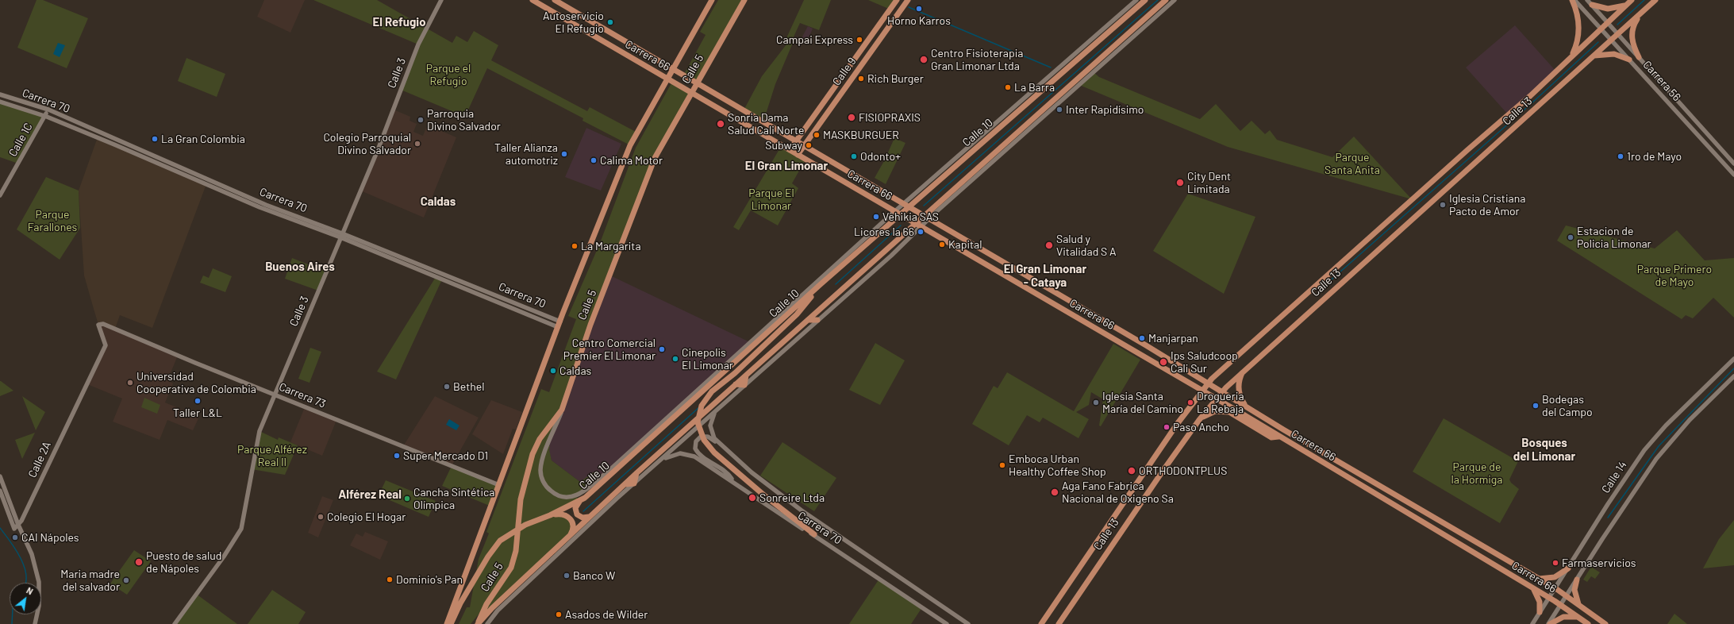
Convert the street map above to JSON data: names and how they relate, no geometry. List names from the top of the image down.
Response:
{
  "streets": {
    "main road": [
      "Carrera 66",
      "Calle 5",
      "Calle 9",
      "Calle 13",
      "Calle 10"
    ],
    "street": [
      "Calle 3",
      "Carrera 56",
      "Carrera 70",
      "Calle 1C",
      "Carrera 73",
      "Calle 2A",
      "Calle 14"
    ]
  },
  "crossings": [
    ["Carrera 66", "Calle 5"],
    ["Carrera 66", "Calle 9"],
    ["Carrera 66", "Calle 13"],
    ["Carrera 66", "Calle 10"],
    ["Carrera 66", "Calle 14"],
    ["Calle 5", "Carrera 70"],
    ["Calle 5", "Calle 10"],
    ["Calle 5", "Carrera 73"],
    ["Calle 3", "Carrera 70"],
    ["Calle 3", "Carrera 73"],
    ["Carrera 56", "Calle 13"],
    ["Carrera 70", "Calle 1C"],
    ["Carrera 73", "Calle 2A"]
  ],
  "districts": [
    "El Refugio",
    "El Gran Limonar",
    "Caldas",
    "Buenos Aires",
    "El Gran Limonar - Cataya",
    "Bosques del Limonar",
    "Alférez Real"
  ],
  "parks": [
    "Parque el Refugio",
    "Parque Santa Anita",
    "Parque El Limonar",
    "Parque Farallones",
    "Parque Primero de Mayo",
    "Parque Alférez Real II",
    "Parque de la Hormiga"
  ],
  "places": [
    "Horno Karros",
    "Autoservicio El Refugio",
    "Campai Express",
    "Centro Fisioterapia Gran Limonar Ltda",
    "Rich Burger",
    "La Barra",
    "Inter Rapidísimo",
    "FISIOPRAXIS",
    "Parroquia Divino Salvador",
    "Sonria Dama Salud Cali Norte",
    "MASKBURGUER",
    "La Gran Colombia",
    "Colegio Parroquial Divino Salvador",
    "Subway",
    "Taller Alianza automotriz",
    "Odonto+",
    "1ro de Mayo",
    "Calima Motor",
    "City Dent Limitada",
    "Iglesia Cristiana Pacto de Amor",
    "Vehikia SAS",
    "Licores la 66",
    "Estacion de Policia Limonar",
    "Kapital",
    "Salud y Vitalidad S A",
    "La Margarita",
    "Manjarpan",
    "Centro Comercial Premier El Limonar",
    "Cinepolis El Limonar",
    "Ips Saludcoop Cali Sur",
    "Caldas",
    "Universidad Cooperativa de Colombia",
    "Bethel",
    "Taller L&L",
    "Iglesia Santa María del Camino",
    "Drogueria La Rebaja",
    "Bodegas del Campo",
    "Paso Ancho",
    "Super Mercado D1",
    "Emboca Urban Healthy Coffee Shop",
    "ORTHODONTPLUS",
    "Aga Fano Fabrica Nacional de Oxigeno Sa",
    "Sonreire Ltda",
    "Cancha Sintética Olímpica",
    "Colegio El Hogar",
    "CAI Nápoles",
    "Puesto de salud de Nápoles",
    "Farmaservicios",
    "Banco W",
    "Dominio's Pan",
    "Maria madre del salvador",
    "Asados de Wilder"
  ],
  "north": "top right"
}
